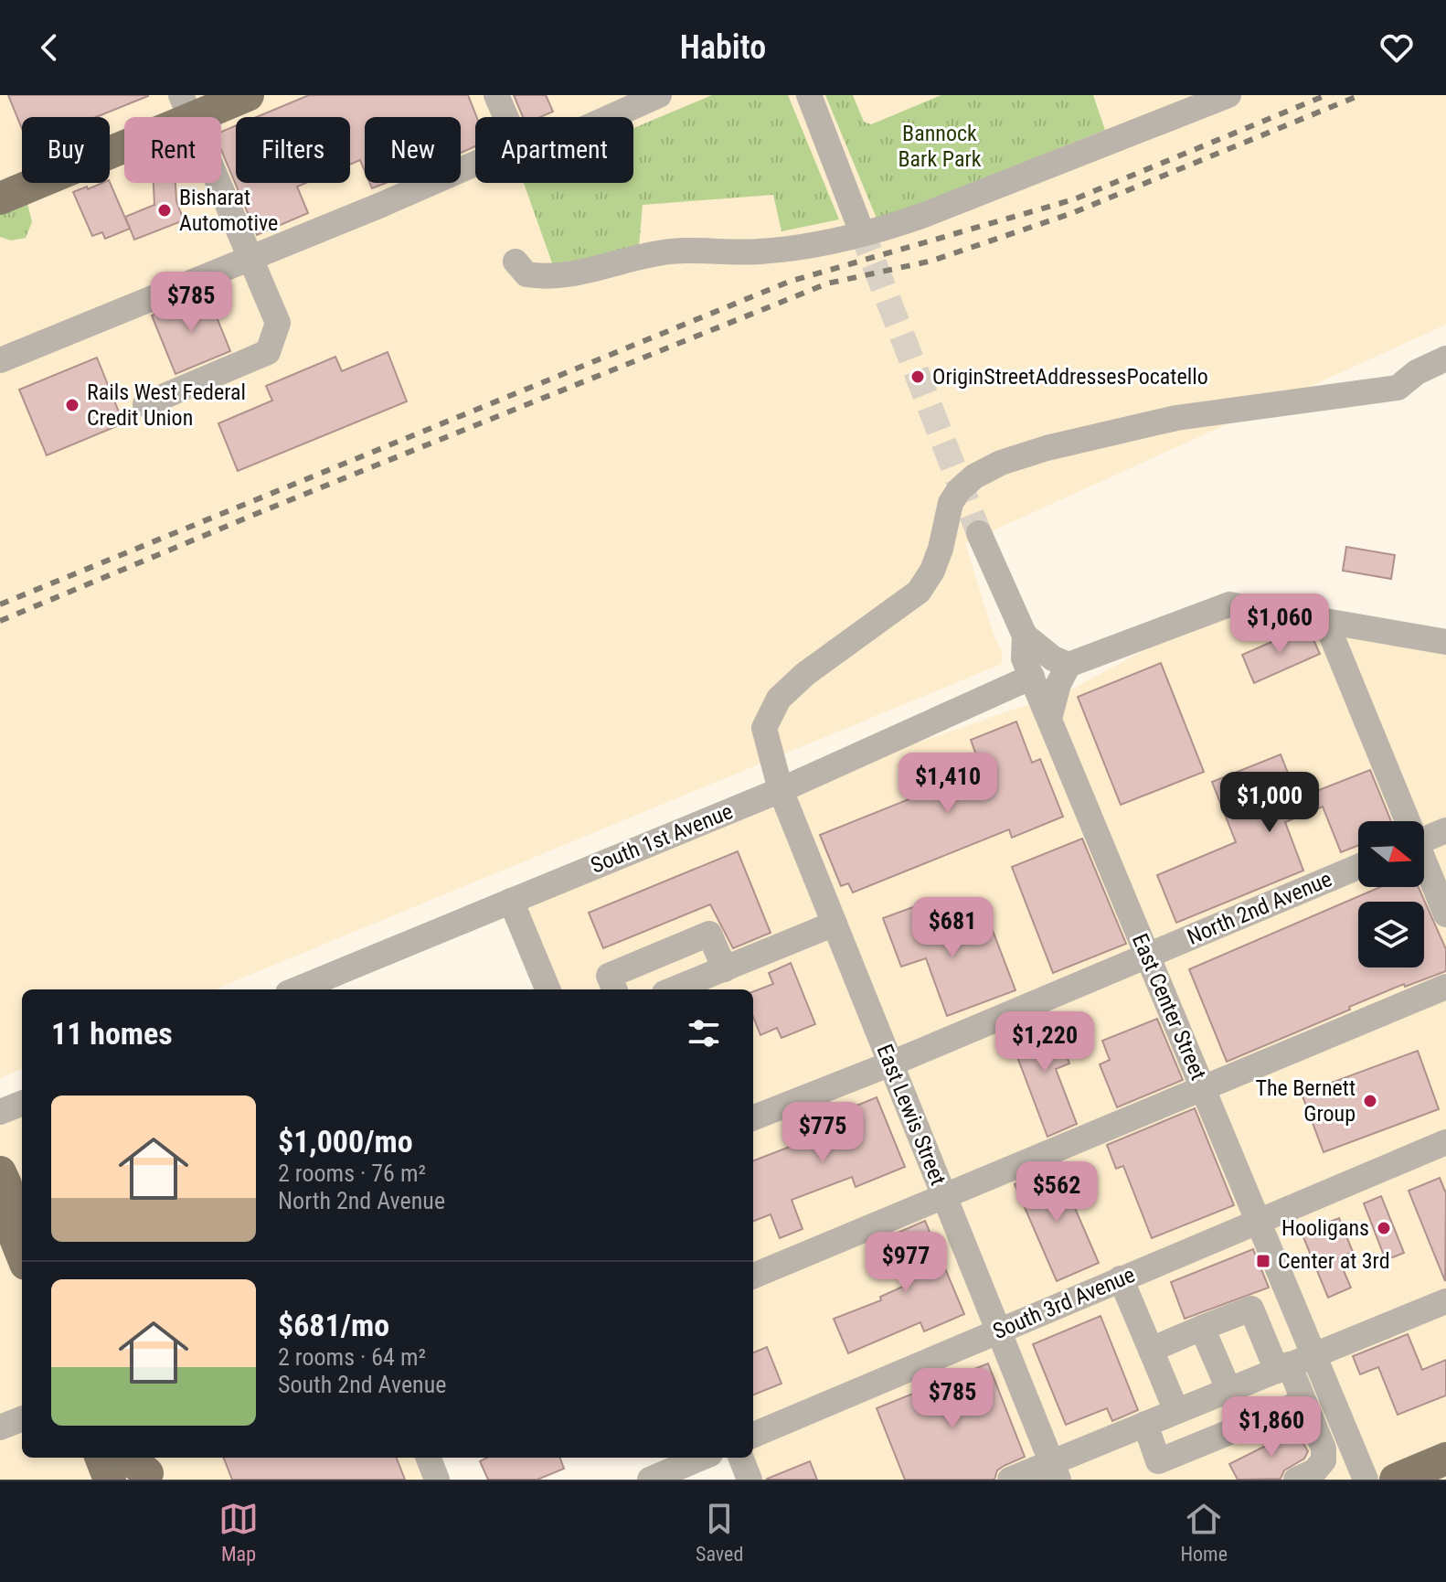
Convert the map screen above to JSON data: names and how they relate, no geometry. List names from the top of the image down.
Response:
{
  "streets": {
    "street": [
      "South 1st Avenue",
      "North 2nd Avenue",
      "East Center Street",
      "East Lewis Street",
      "South 3rd Avenue"
    ]
  },
  "crossings": [
    ["South 1st Avenue", "East Center Street"],
    ["South 1st Avenue", "East Lewis Street"],
    ["North 2nd Avenue", "East Center Street"],
    ["North 2nd Avenue", "East Lewis Street"],
    ["East Center Street", "South 3rd Avenue"],
    ["East Lewis Street", "South 3rd Avenue"]
  ],
  "parks": ["Bannock Bark Park"],
  "places": {
    "other": [
      "Bisharat Automotive",
      "OriginStreetAddressesPocatello",
      "Rails West Federal Credit Union",
      "The Bernett Group",
      "Hooligans"
    ],
    "transit": ["Center at 3rd"]
  },
  "north": "right",
  "page": {
    "header": "Habito",
    "chip": [
      "Buy",
      "Rent",
      "Filters",
      "New",
      "Apartment"
    ],
    "price": [
      "$785",
      "$1,060",
      "$1,410",
      "$1,000",
      "$681",
      "$1,220",
      "$775",
      "$562",
      "$977",
      "$785",
      "$1,860"
    ],
    "heading": "11 homes",
    "list": [
      {
        "name": "$1,000/mo",
        "note": "2 rooms · 76 m² · North 2nd Avenue"
      },
      {
        "name": "$681/mo",
        "note": "2 rooms · 64 m² · South 2nd Avenue"
      }
    ],
    "tabs": ["Map", "Saved", "Home"]
  }
}
